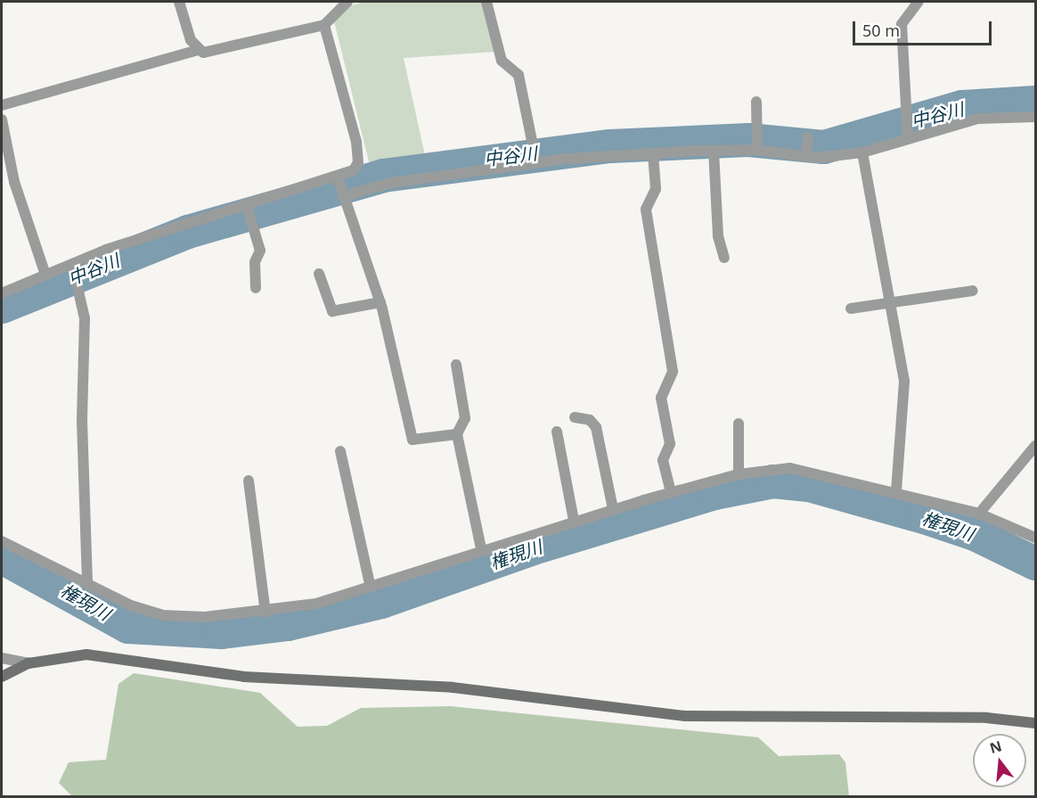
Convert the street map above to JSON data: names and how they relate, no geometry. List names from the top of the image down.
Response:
{
  "water": ["中谷川", "権現川"],
  "scale_bar": "50 m",
  "north": "top"
}
